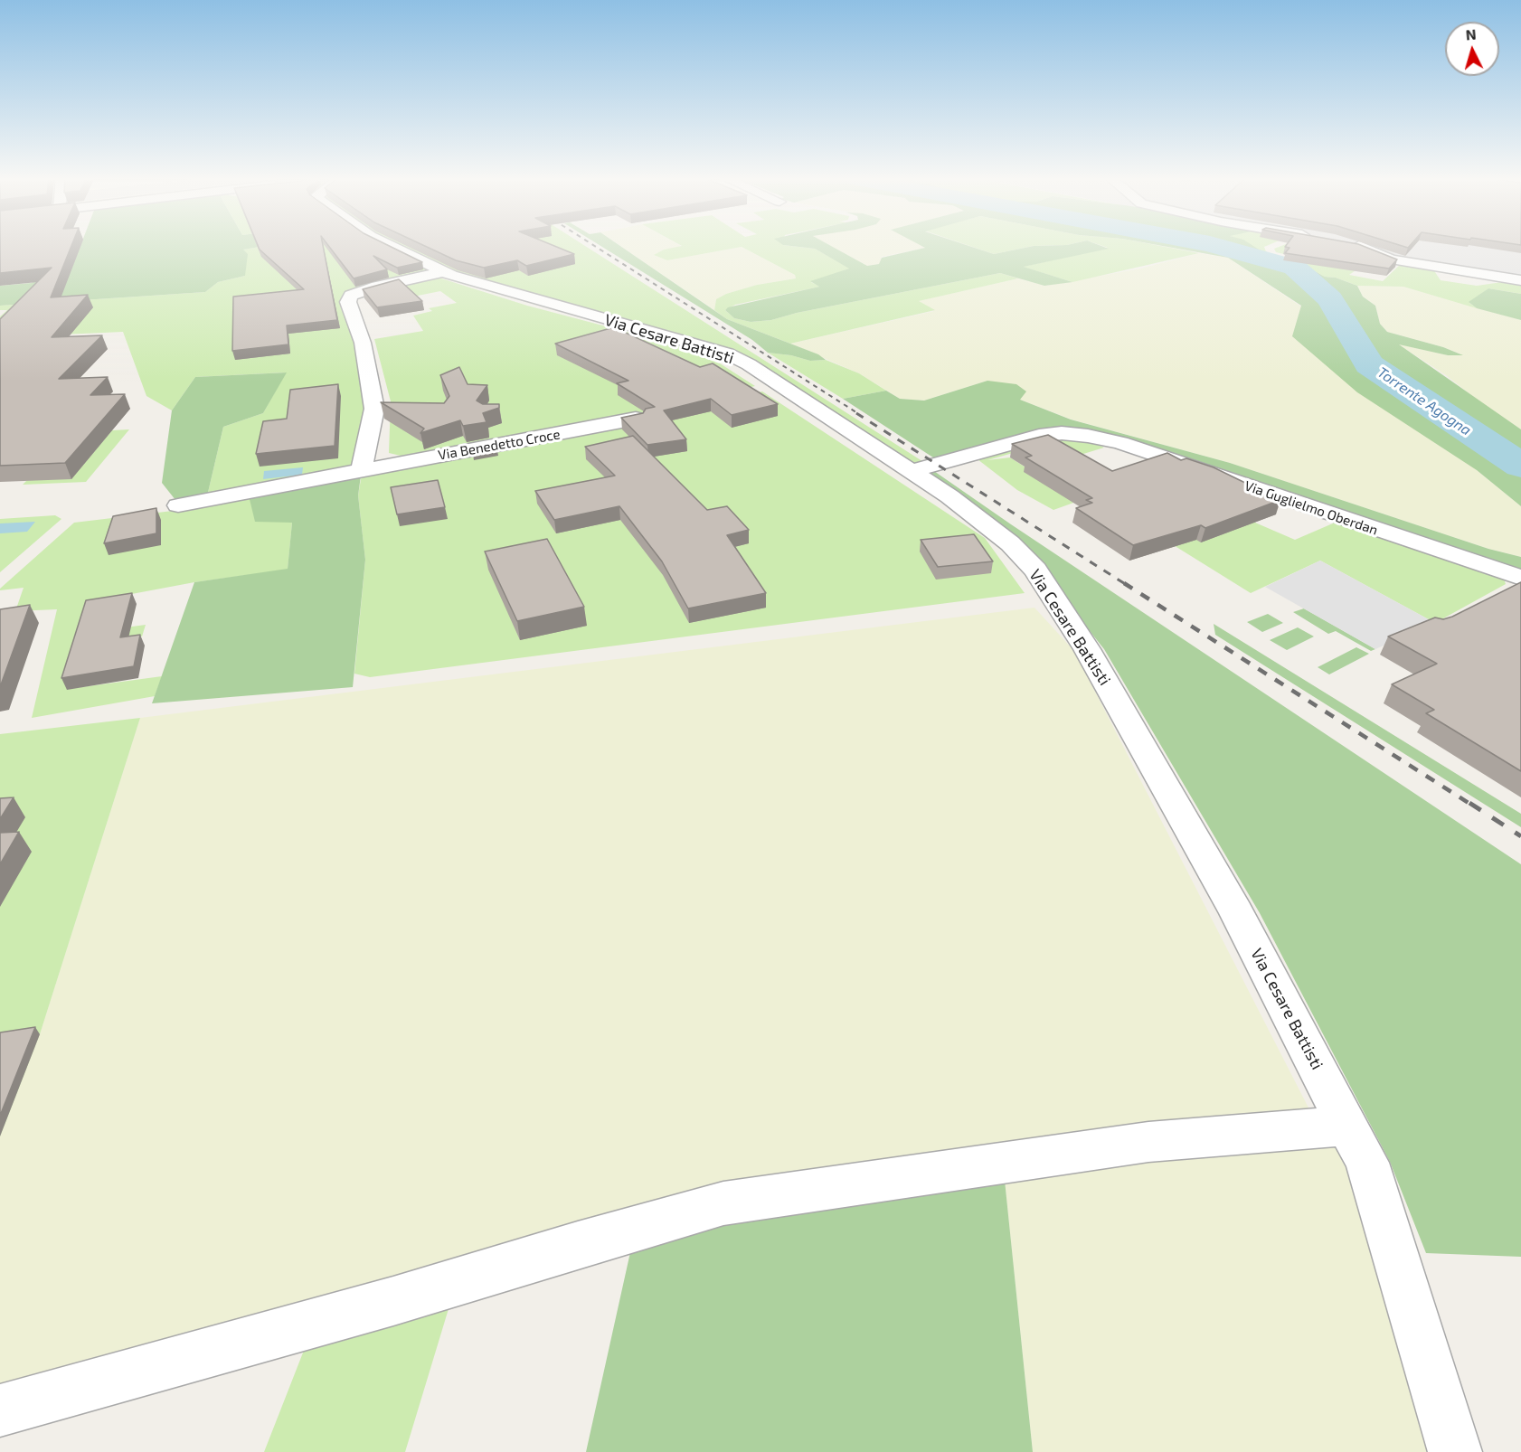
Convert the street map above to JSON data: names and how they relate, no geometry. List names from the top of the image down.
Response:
{
  "streets": {
    "street": ["Via Cesare Battisti", "Via Benedetto Croce", "Via Guglielmo Oberdan"]
  },
  "crossings": [
    ["Via Cesare Battisti", "Via Guglielmo Oberdan"]
  ],
  "water": ["Torrente Agogna"],
  "north": "top"
}
